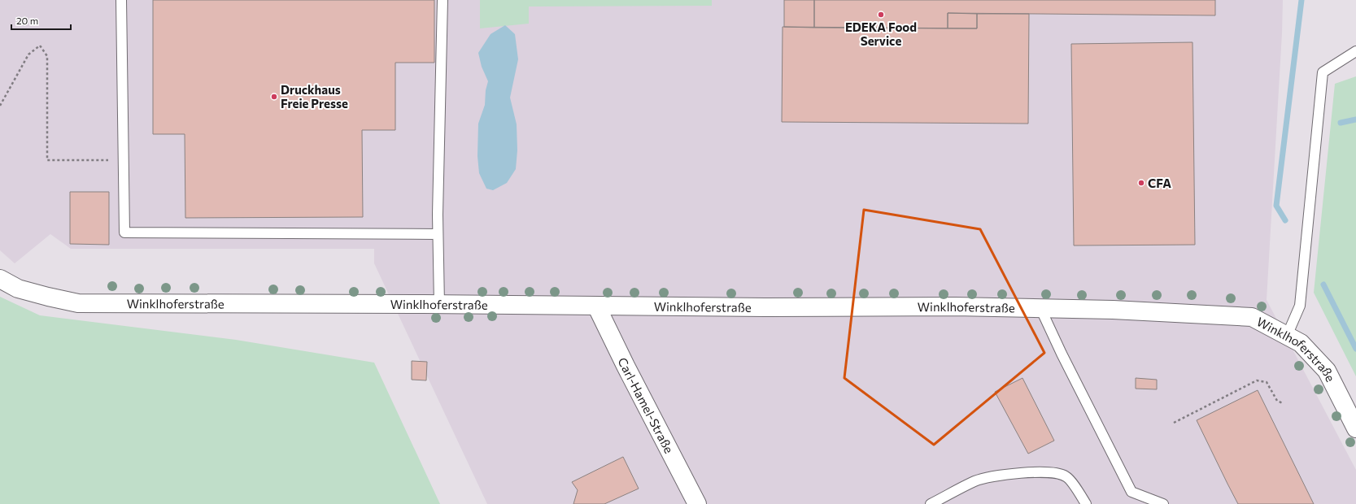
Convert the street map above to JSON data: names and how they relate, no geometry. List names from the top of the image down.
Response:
{
  "streets": {
    "street": ["Winklhoferstraße", "Carl-Hamel-Straße"]
  },
  "crossings": [
    ["Winklhoferstraße", "Carl-Hamel-Straße"]
  ],
  "places": ["EDEKA Food Service", "Druckhaus Freie Presse", "CFA"],
  "scale_bar": "20 m"
}
